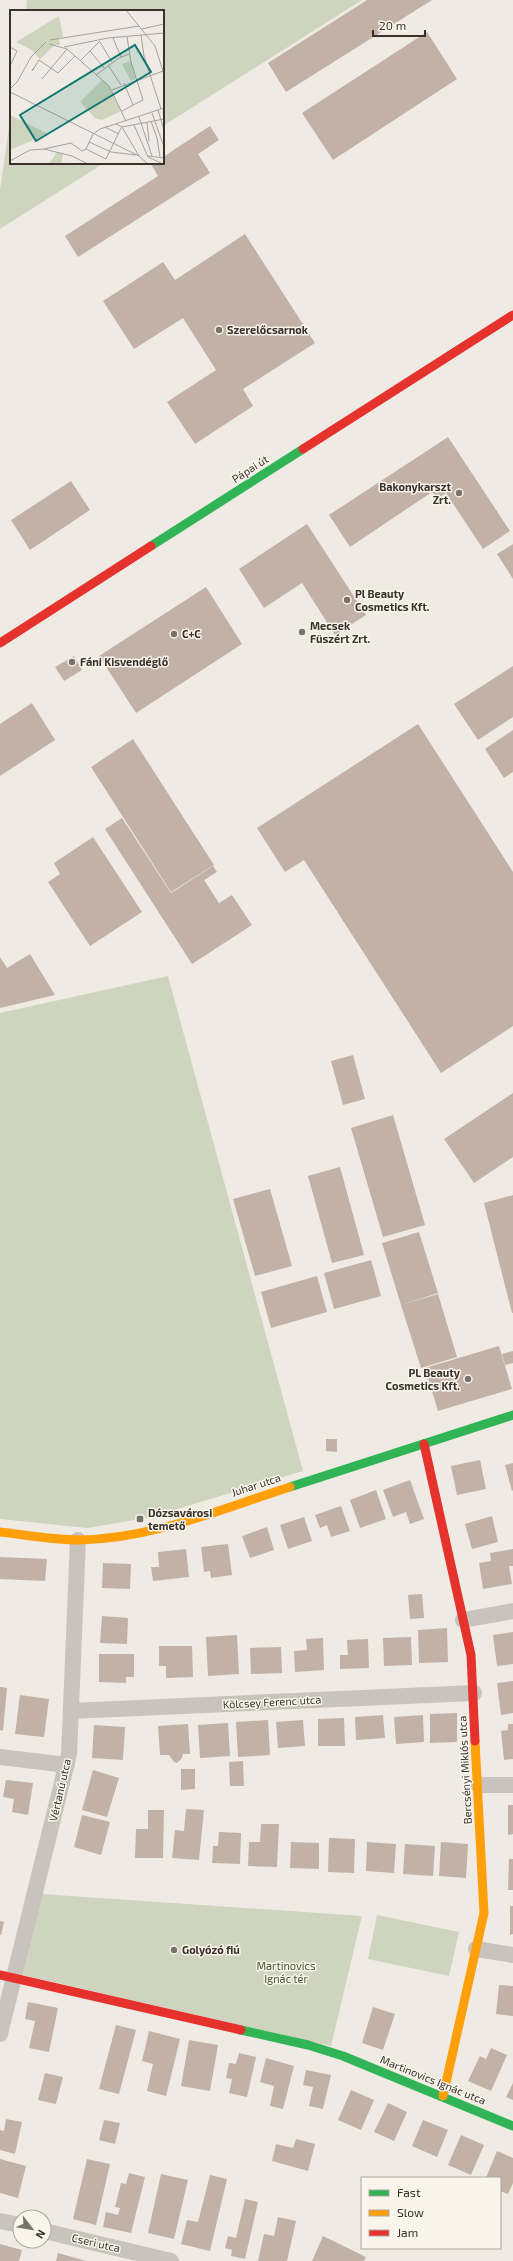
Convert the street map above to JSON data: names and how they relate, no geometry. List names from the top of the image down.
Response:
{
  "streets": {
    "street": [
      "Pápai út",
      "Juhar utca",
      "Kölcsey Ferenc utca",
      "Bercsényi Miklós utca",
      "Vértanú utca",
      "Martinovics Ignác utca",
      "Cseri utca"
    ]
  },
  "crossings": [
    ["Juhar utca", "Bercsényi Miklós utca"],
    ["Juhar utca", "Vértanú utca"],
    ["Kölcsey Ferenc utca", "Bercsényi Miklós utca"],
    ["Kölcsey Ferenc utca", "Vértanú utca"],
    ["Bercsényi Miklós utca", "Martinovics Ignác utca"],
    ["Vértanú utca", "Martinovics Ignác utca"]
  ],
  "parks": ["Martinovics Ignác tér"],
  "places": {
    "other": [
      "Szerelőcsarnok",
      "Bakonykarszt Zrt.",
      "Pl Beauty Cosmetics Kft.",
      "Mecsek Füszért Zrt.",
      "C+C",
      "Fáni Kisvendéglő",
      "PL Beauty Cosmetics Kft.",
      "Golyózó fiú"
    ],
    "transit": ["Dózsavárosi temető"]
  },
  "legend": ["Fast", "Slow", "Jam"],
  "scale_bar": "20 m",
  "north": "bottom right"
}
